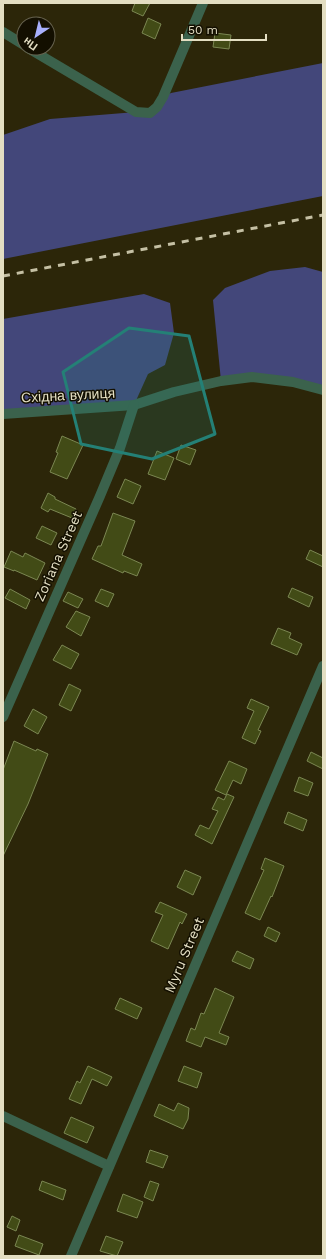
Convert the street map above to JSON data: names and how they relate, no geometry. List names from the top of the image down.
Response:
{
  "streets": {
    "street": ["Східна вулиця", "Zoriana Street", "Myru Street"]
  },
  "crossings": [
    ["Східна вулиця", "Zoriana Street"]
  ],
  "scale_bar": "50 m",
  "north": "bottom left"
}
